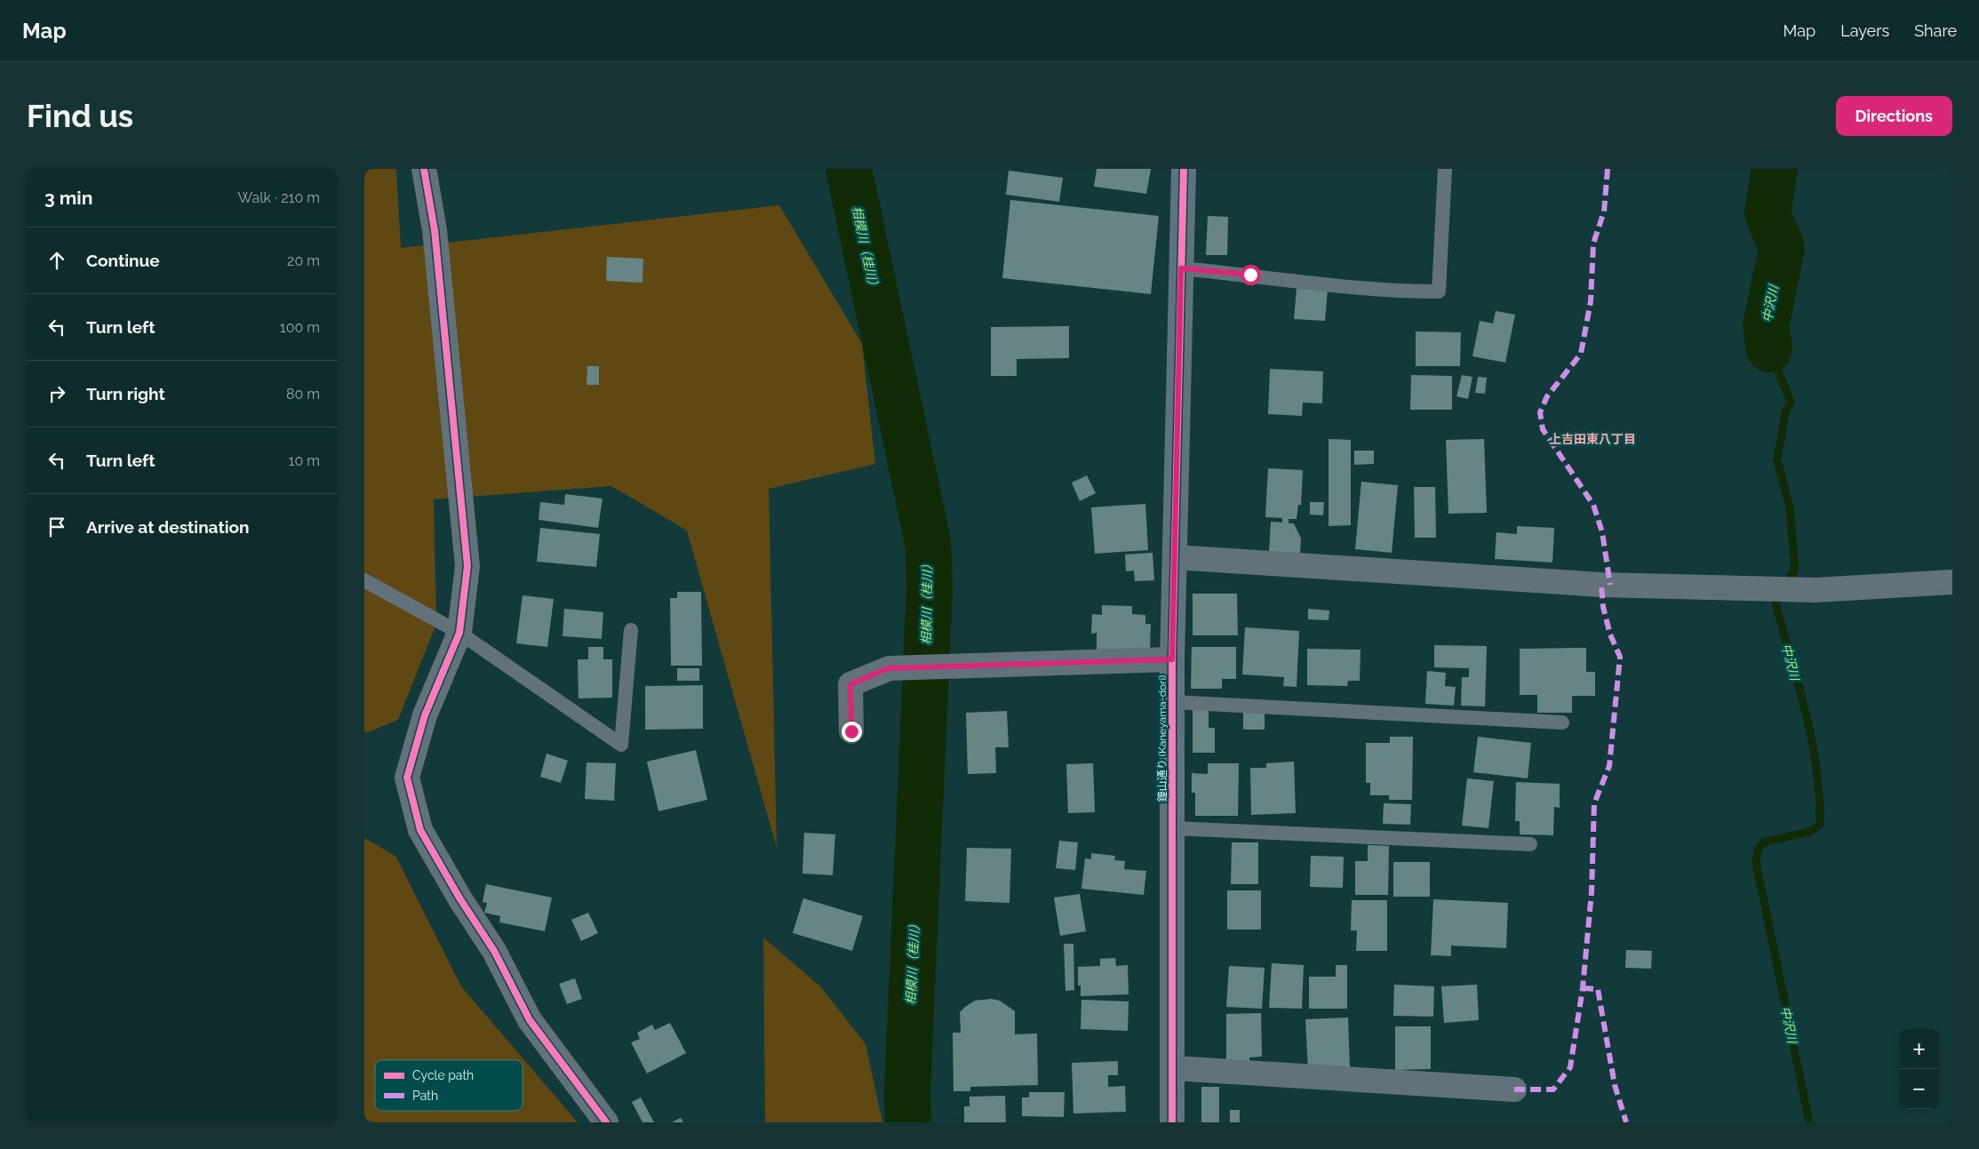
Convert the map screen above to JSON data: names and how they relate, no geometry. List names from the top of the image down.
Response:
{
  "streets": {
    "street": ["鐘山通り (Kaneyama-dori)"]
  },
  "districts": ["上吉田東八丁目"],
  "water": ["相模川（桂川）", "中沢川"],
  "legend": ["Cycle path", "Path"],
  "page": {
    "header": "Map",
    "nav": ["Map", "Layers", "Share"],
    "buttons": "Directions",
    "title": "Find us",
    "heading": ["3 min", "Walk · 210 m"],
    "list": [
      ["Continue", "20 m"],
      ["Turn left", "100 m"],
      ["Turn right", "80 m"],
      ["Turn left", "10 m"],
      "Arrive at destination"
    ],
    "map_buttons": ["+", "−"]
  }
}
